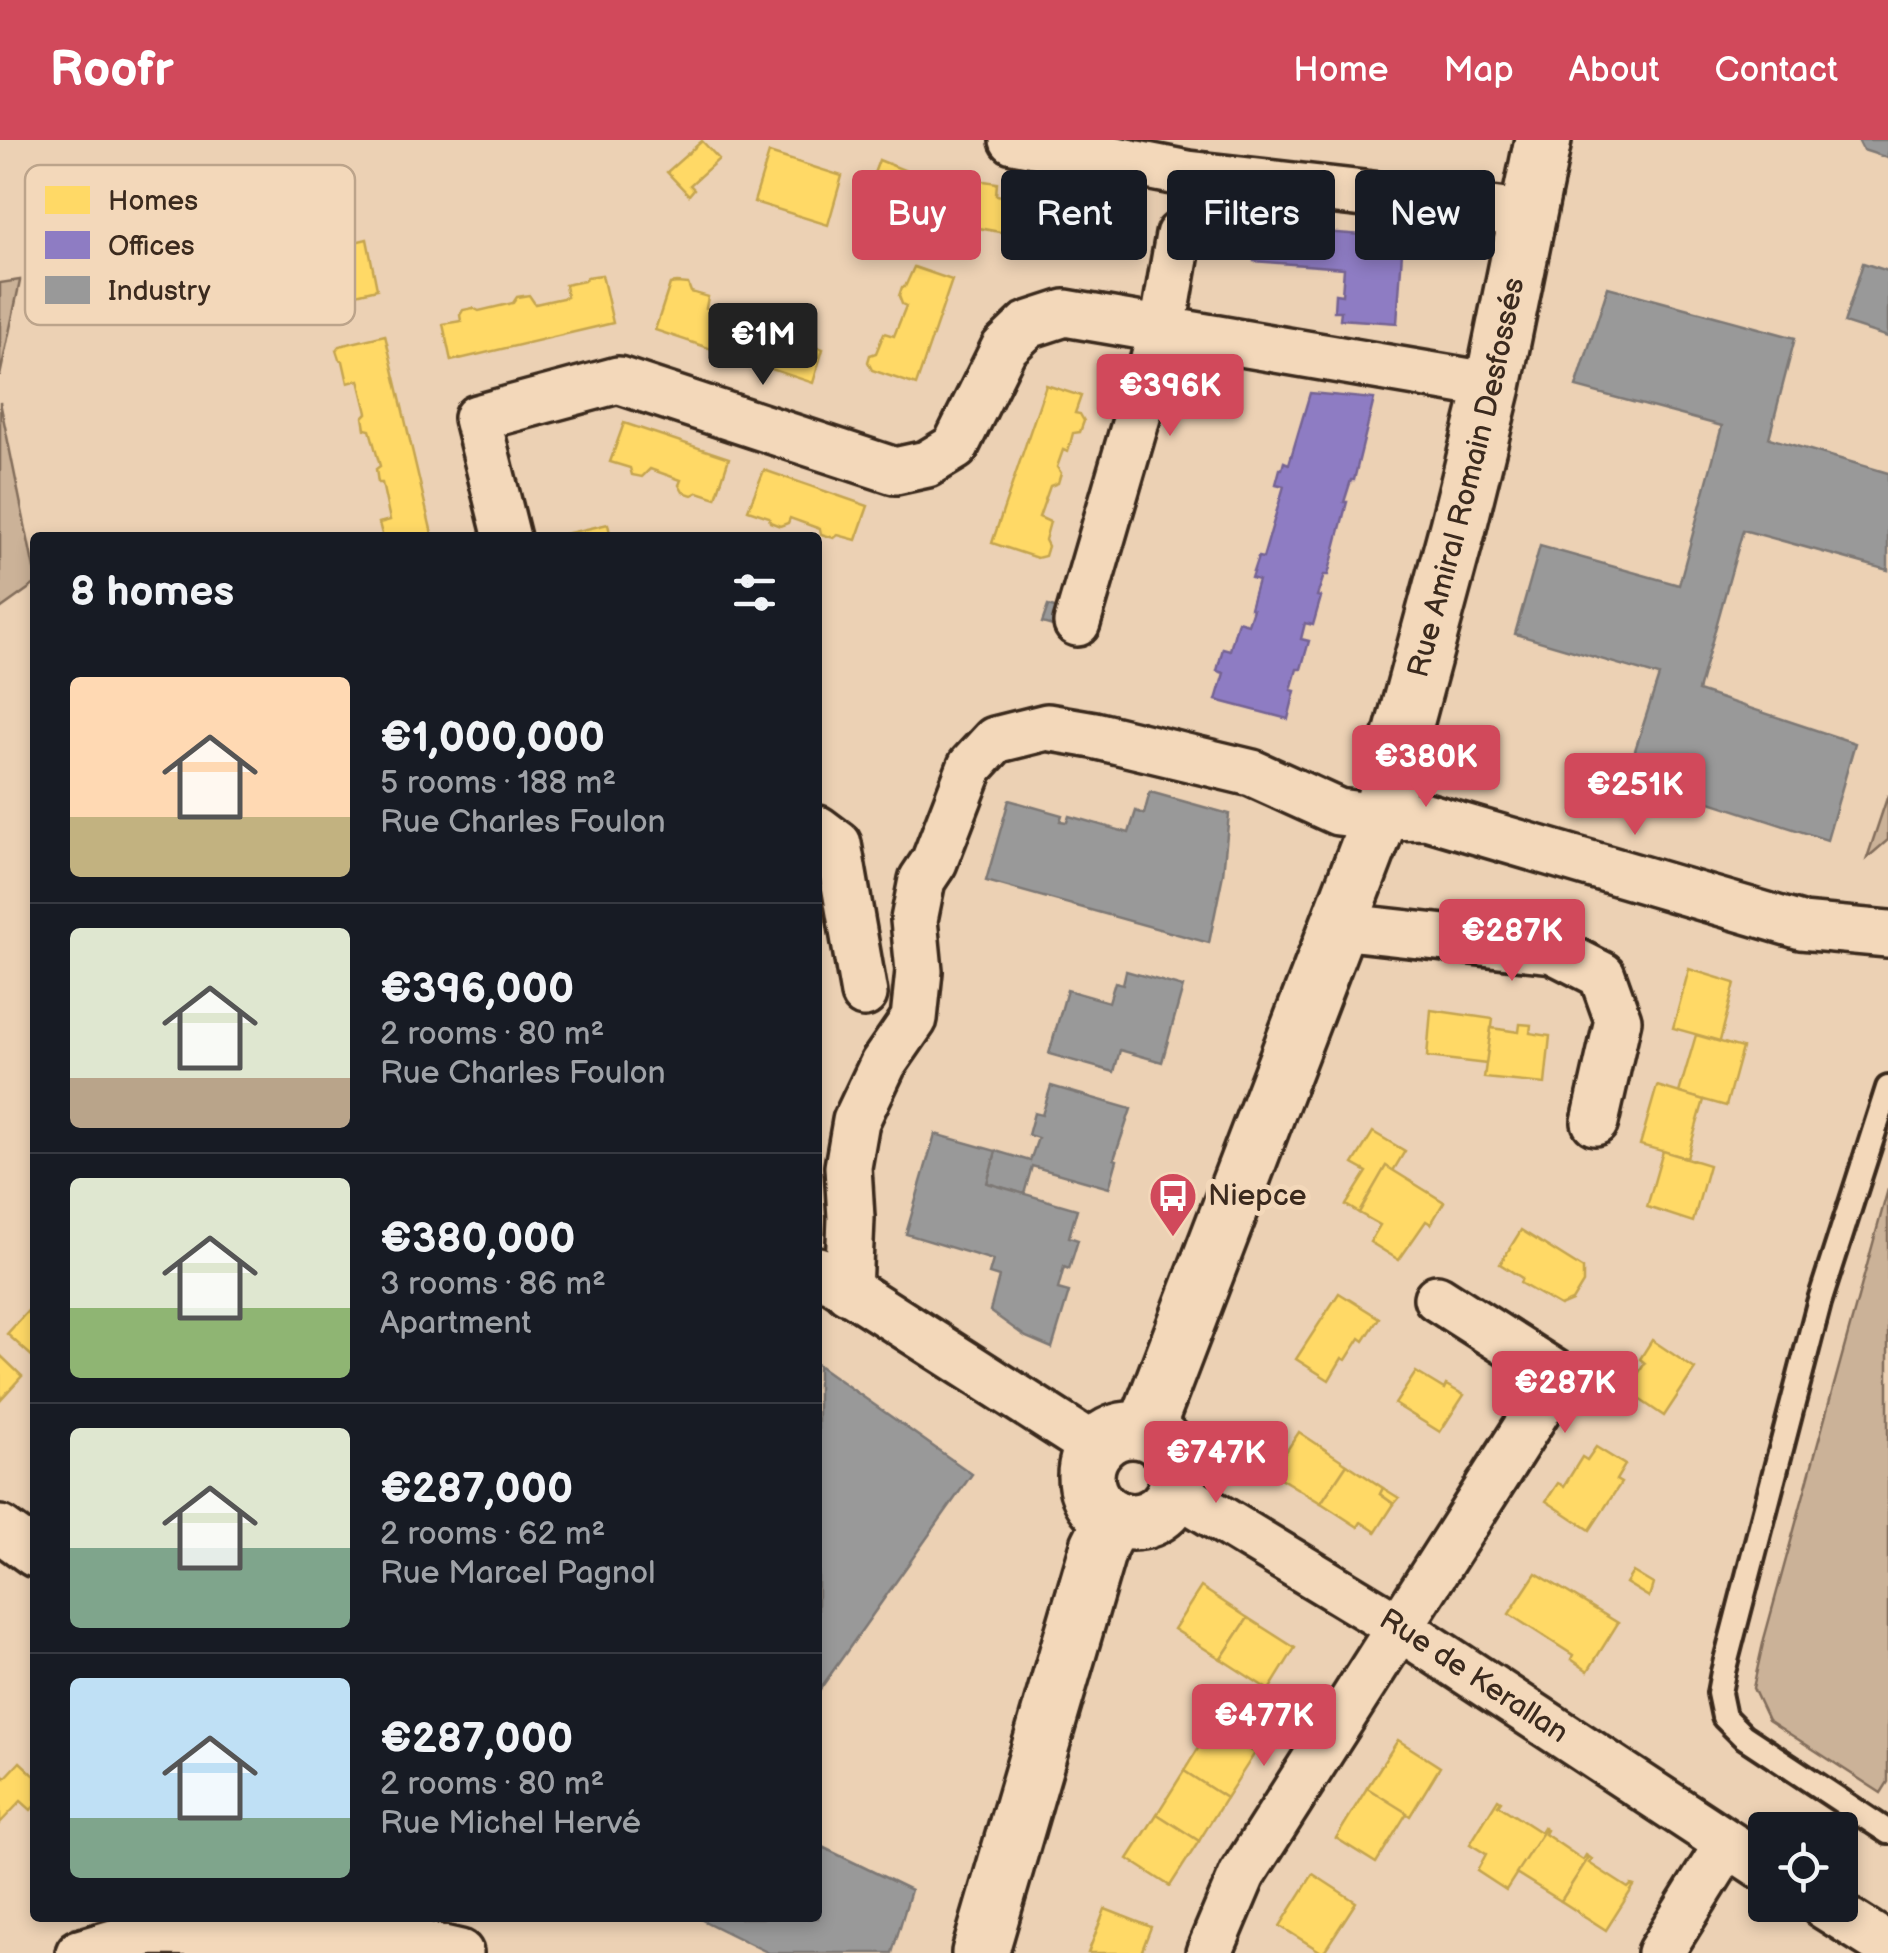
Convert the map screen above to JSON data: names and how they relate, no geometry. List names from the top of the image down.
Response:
{
  "streets": {
    "main road": ["Rue Amiral Romain Desfossés"],
    "street": ["Rue de Kerallan"]
  },
  "crossings": [
    ["Rue Amiral Romain Desfossés", "Rue de Kerallan"]
  ],
  "places": {
    "bus stop": ["Niepce"]
  },
  "legend": ["Homes", "Offices", "Industry"],
  "page": {
    "header": "Roofr",
    "nav": [
      "Home",
      "Map",
      "About",
      "Contact"
    ],
    "chip": [
      "Buy",
      "Rent",
      "Filters",
      "New"
    ],
    "price": [
      "€1M",
      "€396K",
      "€380K",
      "€251K",
      "€287K",
      "€287K",
      "€747K",
      "€477K"
    ],
    "heading": "8 homes",
    "list": [
      {
        "name": "€1,000,000",
        "note": "5 rooms · 188 m² · Rue Charles Foulon"
      },
      {
        "name": "€396,000",
        "note": "2 rooms · 80 m² · Rue Charles Foulon"
      },
      {
        "name": "€380,000",
        "note": "3 rooms · 86 m² · Apartment"
      },
      {
        "name": "€287,000",
        "note": "2 rooms · 62 m² · Rue Marcel Pagnol"
      },
      {
        "name": "€287,000",
        "note": "2 rooms · 80 m² · Rue Michel Hervé"
      }
    ]
  }
}
